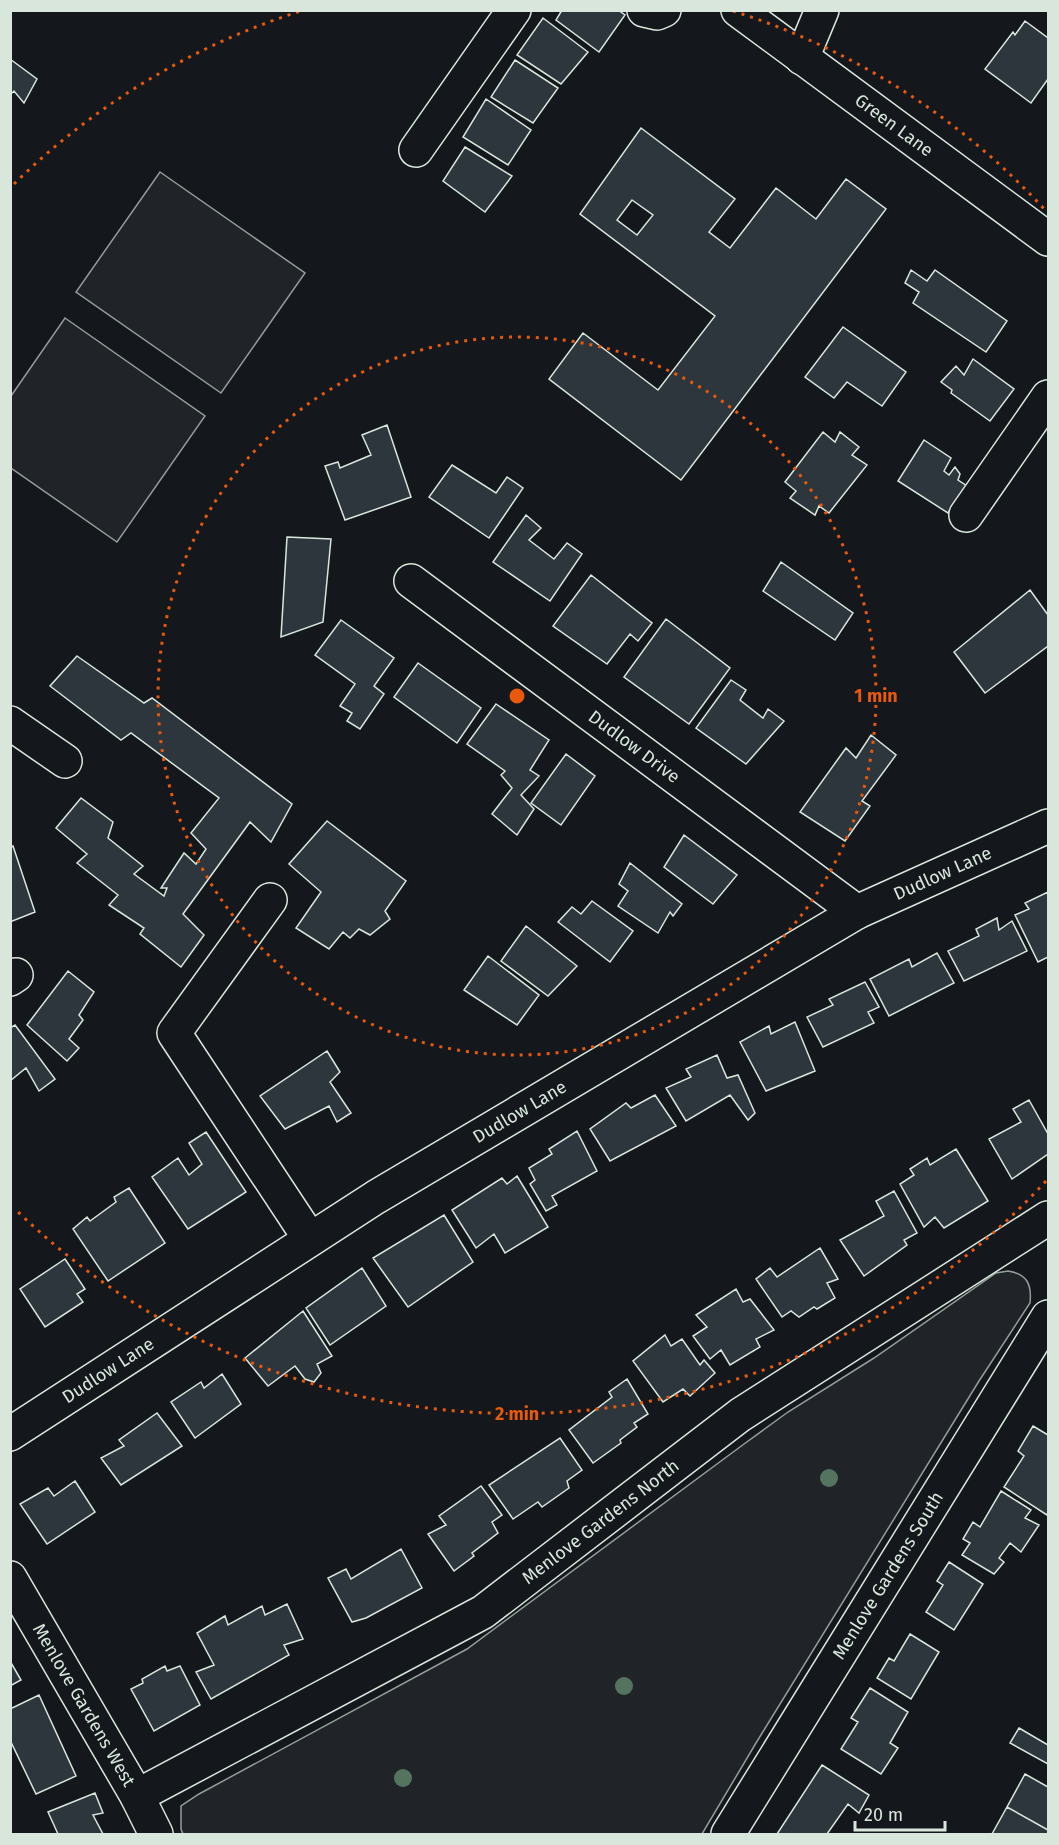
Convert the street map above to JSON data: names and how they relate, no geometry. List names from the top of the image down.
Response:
{
  "streets": {
    "street": [
      "Green Lane",
      "Dudlow Drive",
      "Dudlow Lane",
      "Menlove Gardens North",
      "Menlove Gardens South",
      "Menlove Gardens West"
    ]
  },
  "crossings": [
    ["Dudlow Drive", "Dudlow Lane"],
    ["Menlove Gardens North", "Menlove Gardens West"]
  ],
  "scale_bar": "20 m",
  "rings": ["1 min", "2 min"]
}
